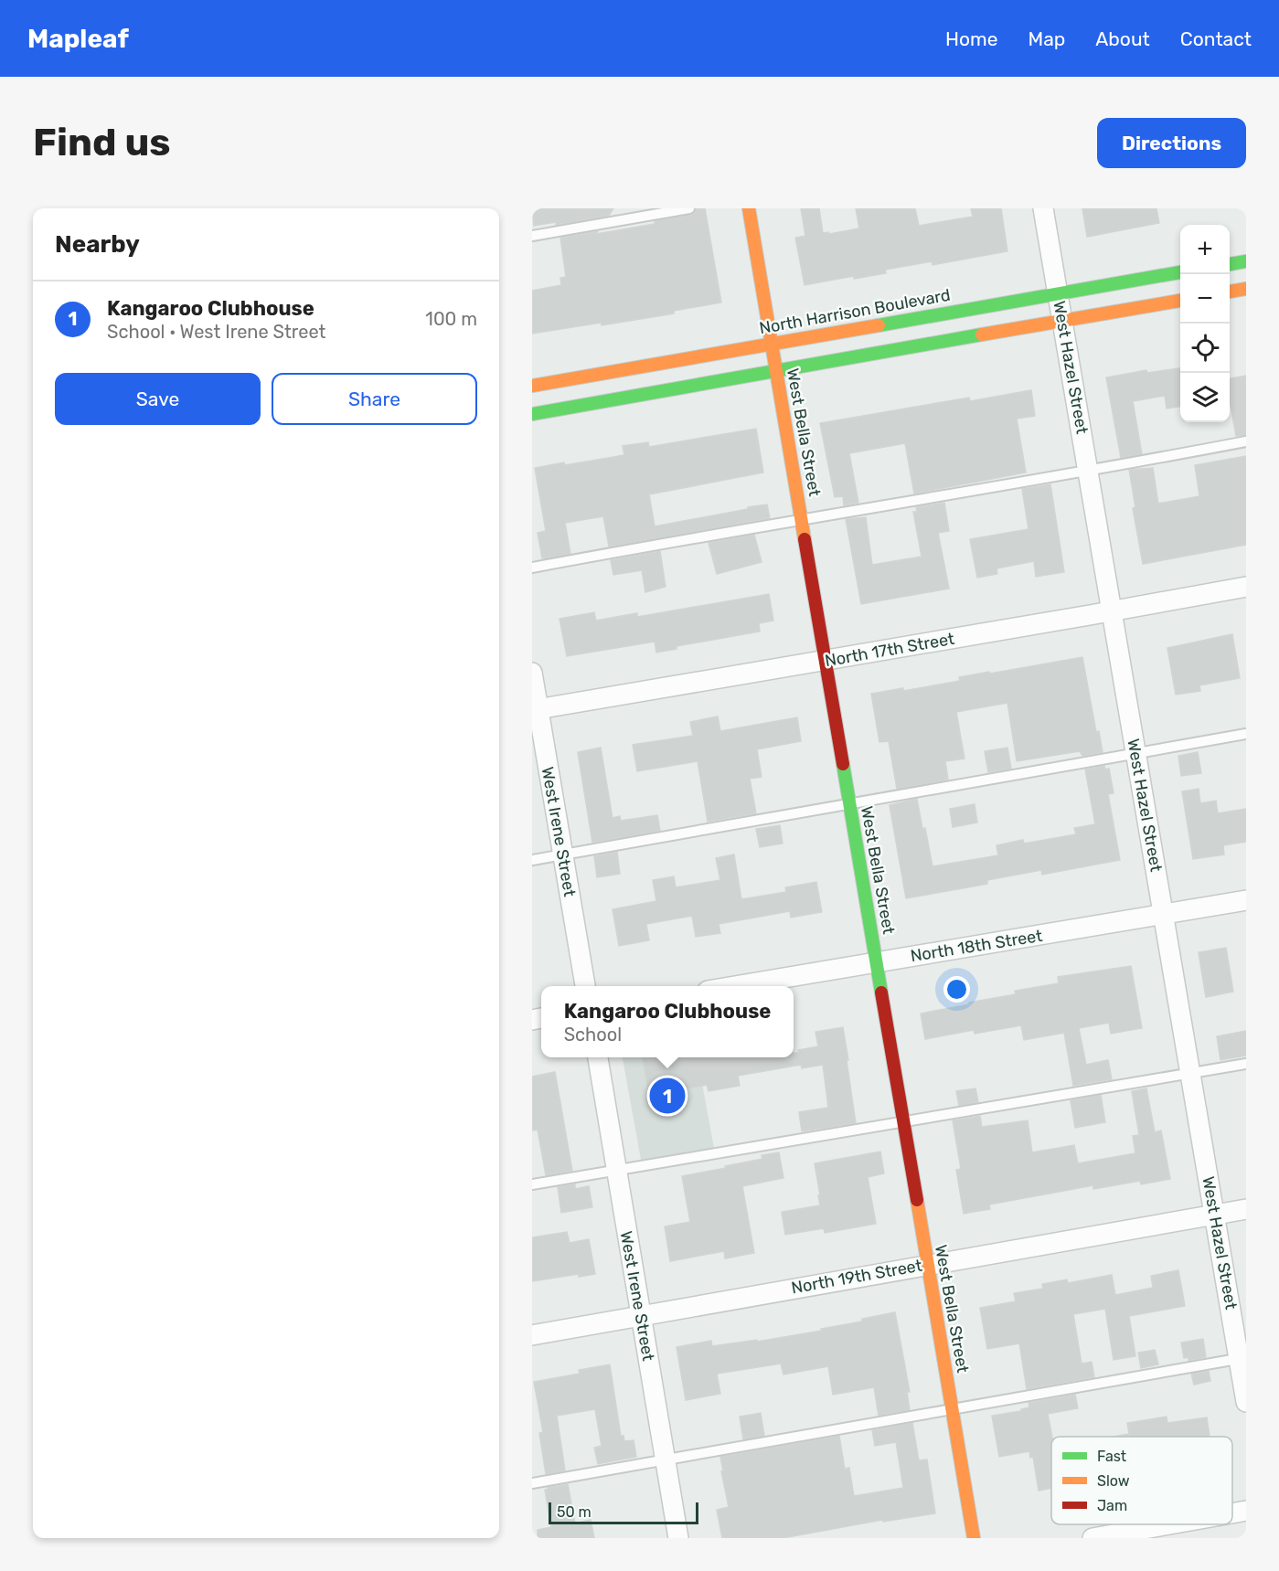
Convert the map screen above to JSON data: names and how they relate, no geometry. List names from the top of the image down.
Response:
{
  "streets": {
    "street": [
      "North Harrison Boulevard",
      "West Hazel Street",
      "West Bella Street",
      "North 17th Street",
      "West Irene Street",
      "North 18th Street",
      "North 19th Street"
    ]
  },
  "crossings": [
    ["North Harrison Boulevard", "West Hazel Street"],
    ["North Harrison Boulevard", "West Bella Street"],
    ["West Hazel Street", "North 17th Street"],
    ["West Hazel Street", "North 18th Street"],
    ["West Hazel Street", "North 19th Street"],
    ["West Bella Street", "North 17th Street"],
    ["West Bella Street", "North 18th Street"],
    ["West Bella Street", "North 19th Street"],
    ["North 17th Street", "West Irene Street"],
    ["West Irene Street", "North 19th Street"]
  ],
  "legend": ["Fast", "Slow", "Jam"],
  "scale_bar": "50 m",
  "page": {
    "header": "Mapleaf",
    "nav": [
      "Home",
      "Map",
      "About",
      "Contact"
    ],
    "buttons": [
      "Directions",
      ["Save", "Share"]
    ],
    "title": "Find us",
    "heading": "Nearby",
    "map_buttons": ["+", "−"],
    "list": [
      {
        "mark": "1",
        "name": "Kangaroo Clubhouse",
        "note": "School · West Irene Street",
        "value": "100 m"
      }
    ],
    "popup": ["Kangaroo Clubhouse", "School"],
    "pins": "1",
    "scale": "50 m"
  }
}
